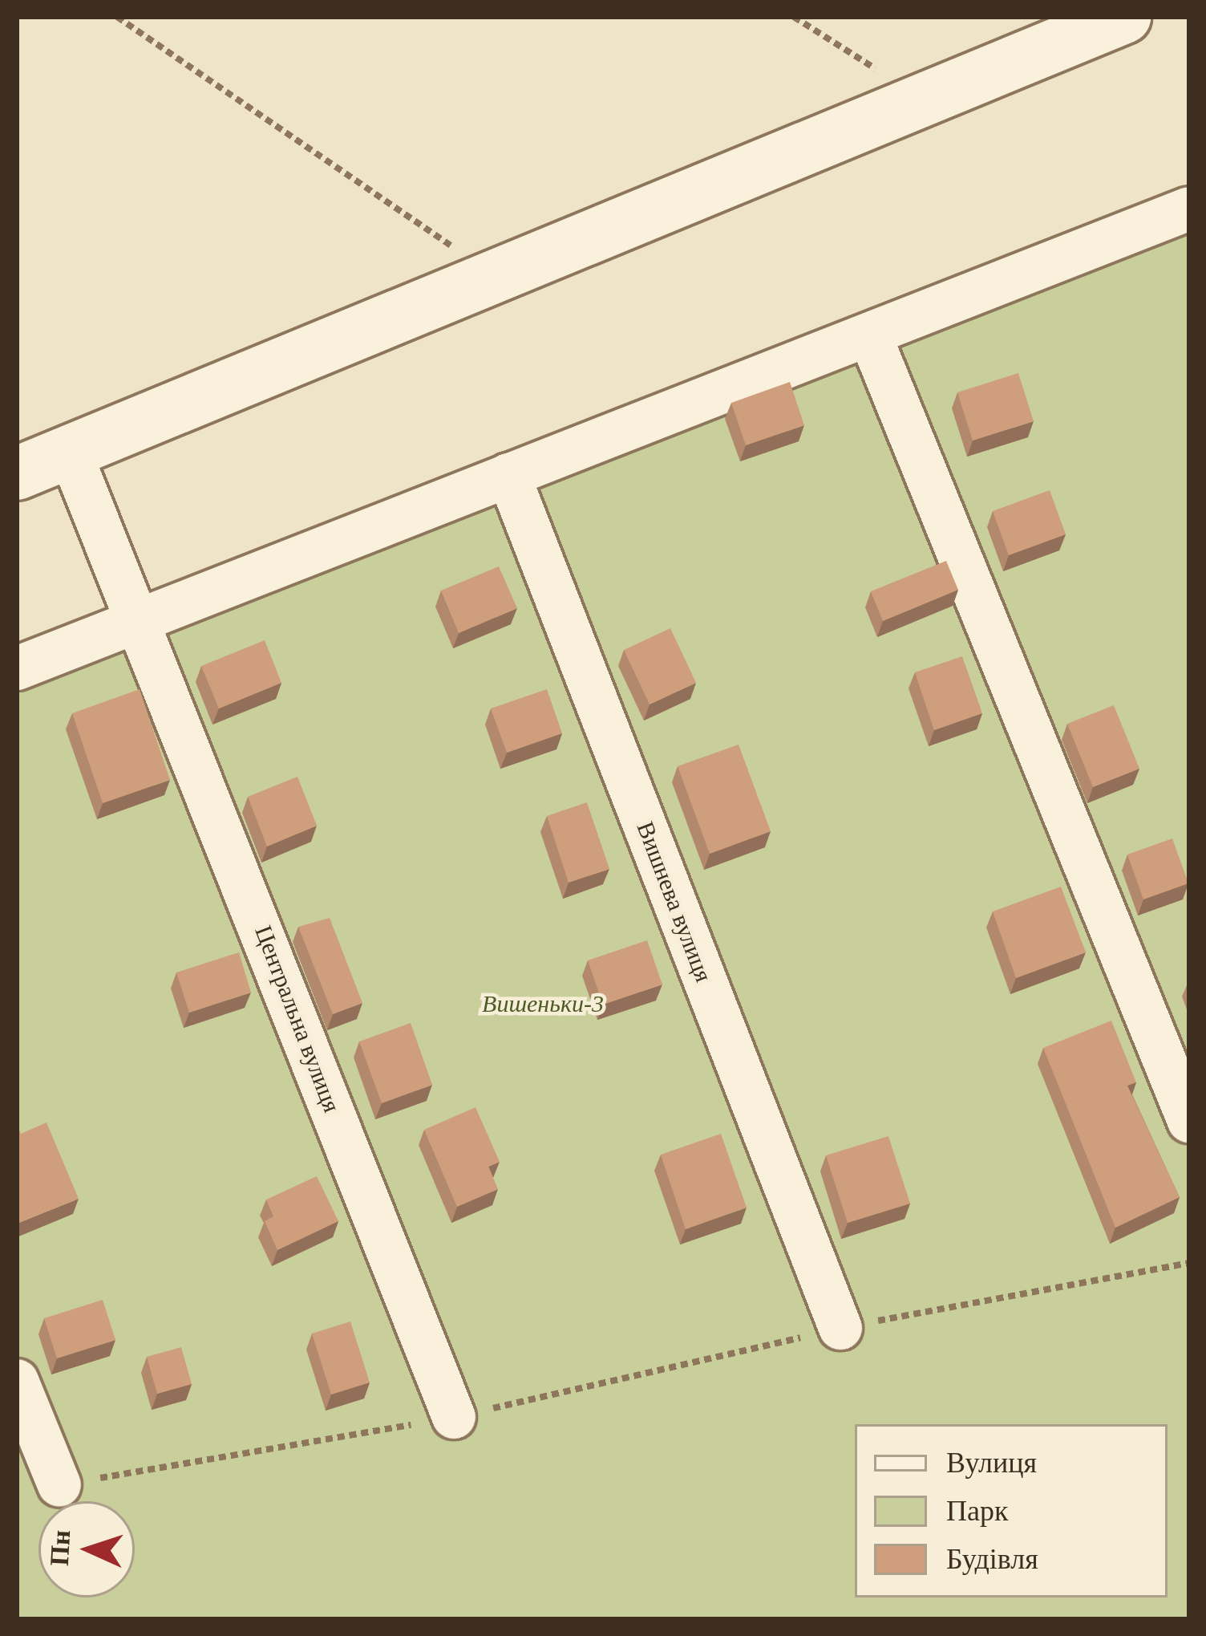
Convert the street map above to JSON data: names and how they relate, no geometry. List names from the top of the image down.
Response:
{
  "streets": {
    "street": ["Вишнева вулиця", "Центральна вулиця"]
  },
  "parks": ["Вишеньки-3"],
  "legend": ["Вулиця", "Парк", "Будівля"],
  "north": "left"
}
